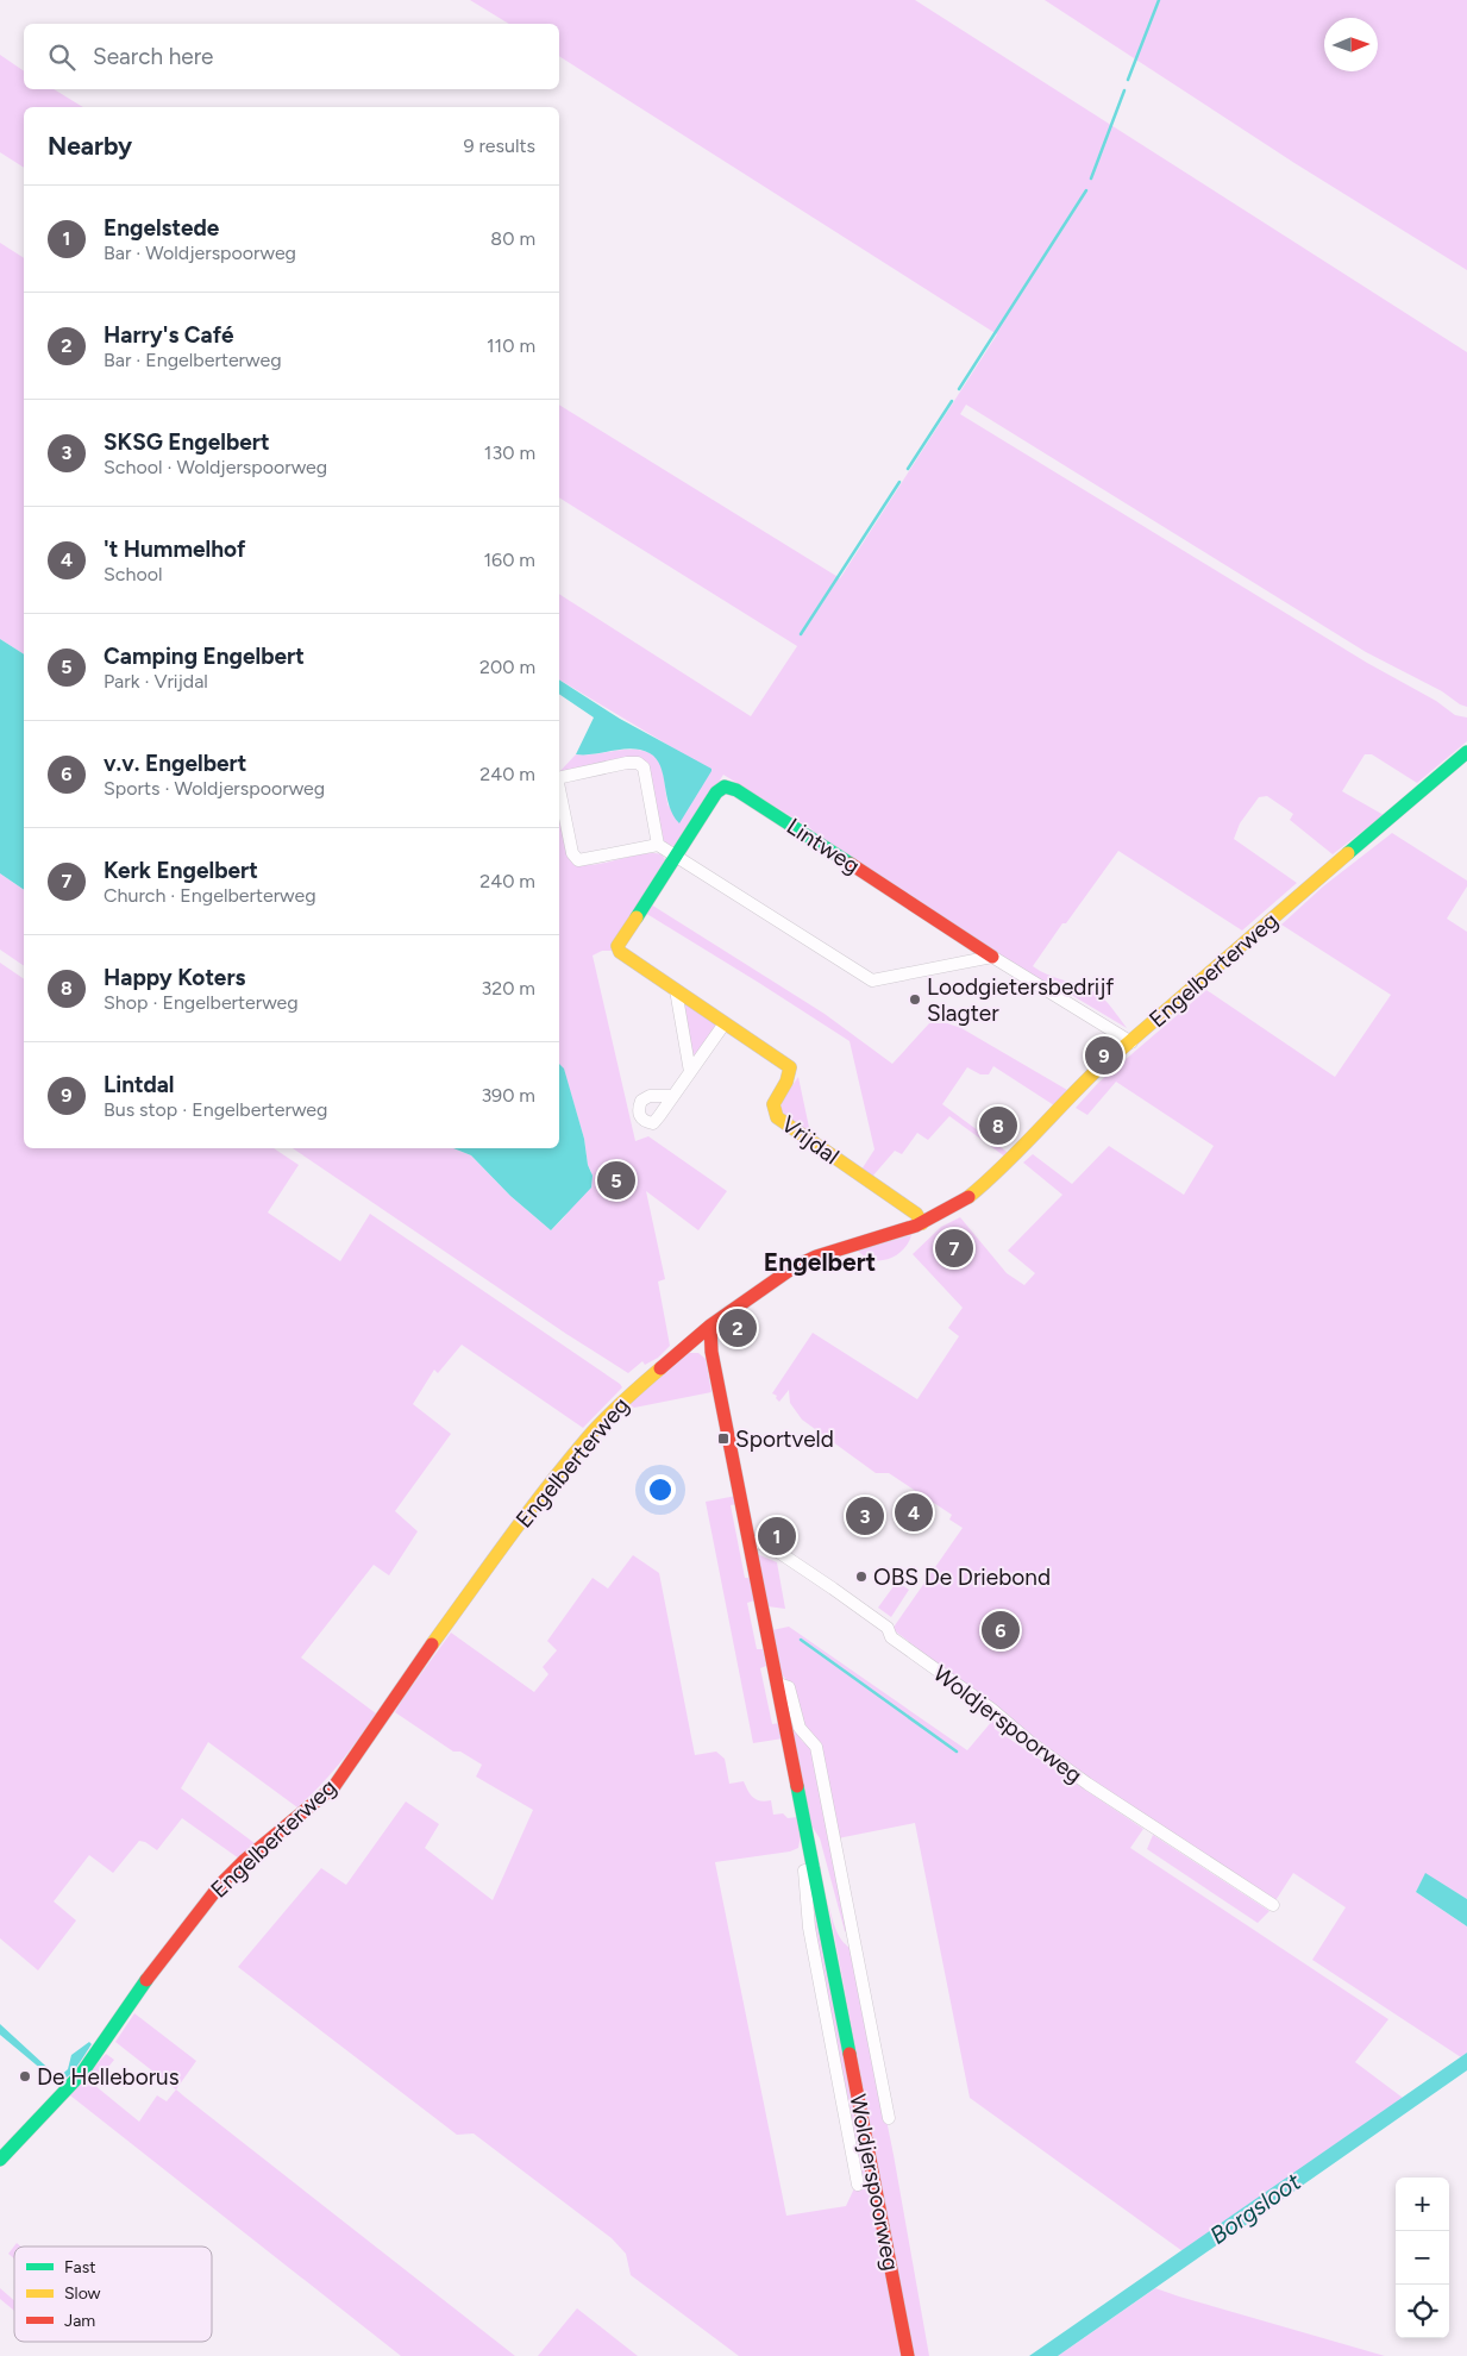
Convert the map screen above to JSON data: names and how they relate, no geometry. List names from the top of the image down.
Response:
{
  "streets": {
    "street": [
      "Lintweg",
      "Engelberterweg",
      "Vrijdal",
      "Woldjerspoorweg"
    ]
  },
  "crossings": [
    ["Lintweg", "Vrijdal"],
    ["Engelberterweg", "Vrijdal"],
    ["Engelberterweg", "Woldjerspoorweg"]
  ],
  "districts": ["Engelbert"],
  "water": ["Borgsloot"],
  "places": {
    "other": ["Loodgietersbedrijf Slagter", "OBS De Driebond", "De Helleborus"],
    "transit": ["Sportveld"]
  },
  "legend": ["Fast", "Slow", "Jam"],
  "north": "right",
  "page": {
    "search": "Search here",
    "heading": ["Nearby", "9 results"],
    "list": [
      {
        "mark": "1",
        "name": "Engelstede",
        "note": "Bar · Woldjerspoorweg",
        "value": "80 m"
      },
      {
        "mark": "2",
        "name": "Harry's Café",
        "note": "Bar · Engelberterweg",
        "value": "110 m"
      },
      {
        "mark": "3",
        "name": "SKSG Engelbert",
        "note": "School · Woldjerspoorweg",
        "value": "130 m"
      },
      {
        "mark": "4",
        "name": "'t Hummelhof",
        "note": "School",
        "value": "160 m"
      },
      {
        "mark": "5",
        "name": "Camping Engelbert",
        "note": "Park · Vrijdal",
        "value": "200 m"
      },
      {
        "mark": "6",
        "name": "v.v. Engelbert",
        "note": "Sports · Woldjerspoorweg",
        "value": "240 m"
      },
      {
        "mark": "7",
        "name": "Kerk Engelbert",
        "note": "Church · Engelberterweg",
        "value": "240 m"
      },
      {
        "mark": "8",
        "name": "Happy Koters",
        "note": "Shop · Engelberterweg",
        "value": "320 m"
      },
      {
        "mark": "9",
        "name": "Lintdal",
        "note": "Bus stop · Engelberterweg",
        "value": "390 m"
      }
    ],
    "pins": [
      "9",
      "8",
      "5",
      "7",
      "2",
      "4",
      "3",
      "1",
      "6"
    ],
    "map_buttons": ["+", "−"]
  }
}
